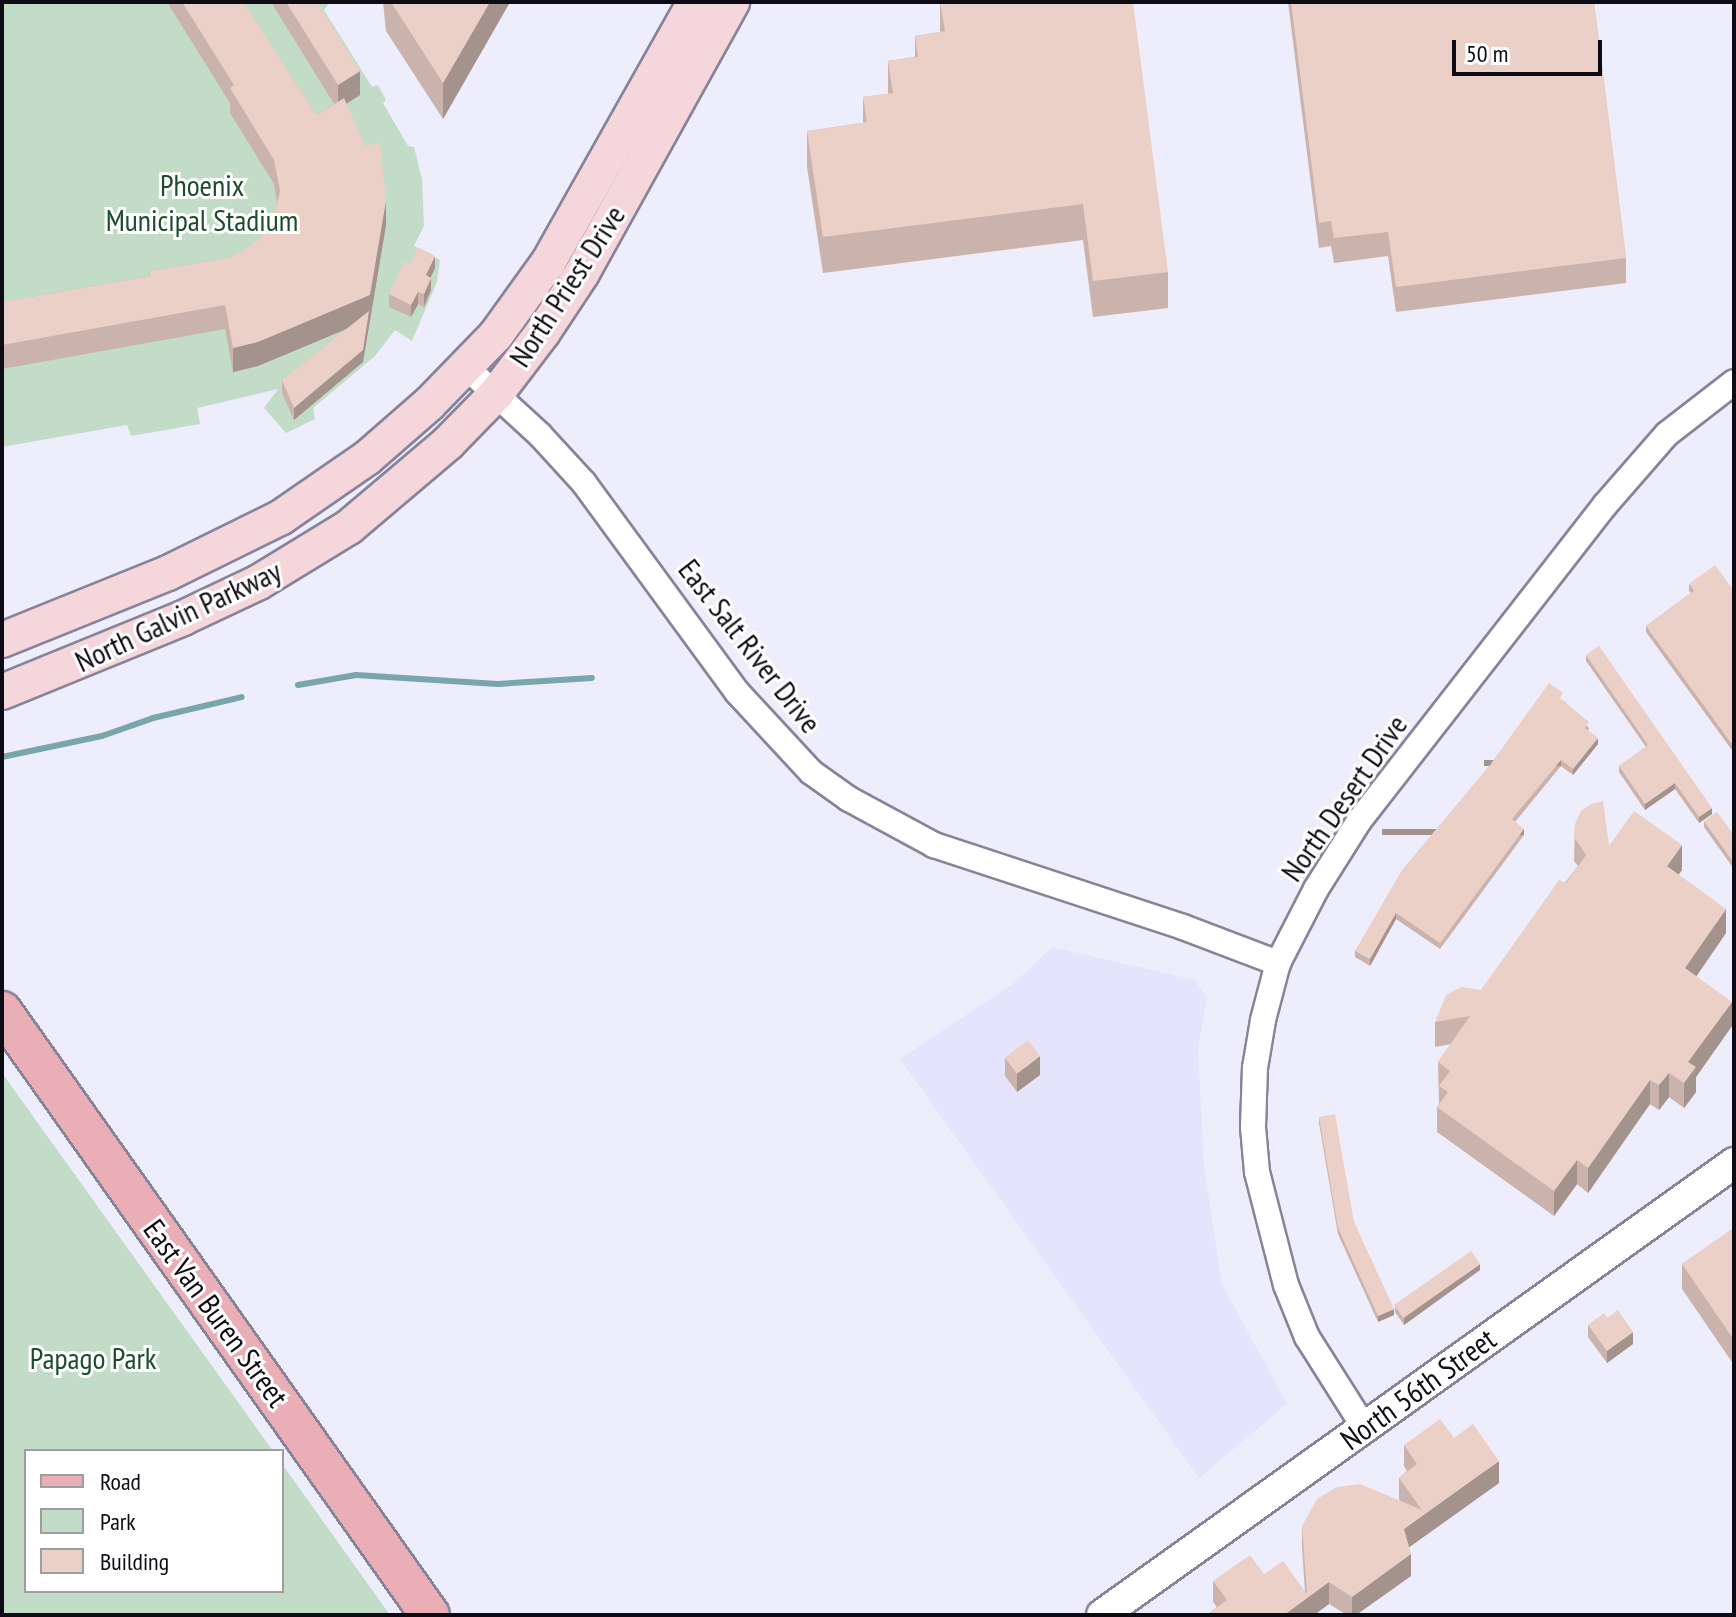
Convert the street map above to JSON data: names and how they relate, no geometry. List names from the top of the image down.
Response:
{
  "streets": {
    "main road": ["North Priest Drive", "North Galvin Parkway", "East Van Buren Street"],
    "street": ["East Salt River Drive", "North Desert Drive", "North 56th Street"]
  },
  "crossings": [
    ["North Priest Drive", "North Galvin Parkway"],
    ["North Priest Drive", "East Salt River Drive"],
    ["East Salt River Drive", "North Desert Drive"],
    ["North Desert Drive", "North 56th Street"]
  ],
  "parks": ["Phoenix Municipal Stadium", "Papago Park"],
  "legend": ["Road", "Park", "Building"],
  "scale_bar": "50 m"
}
